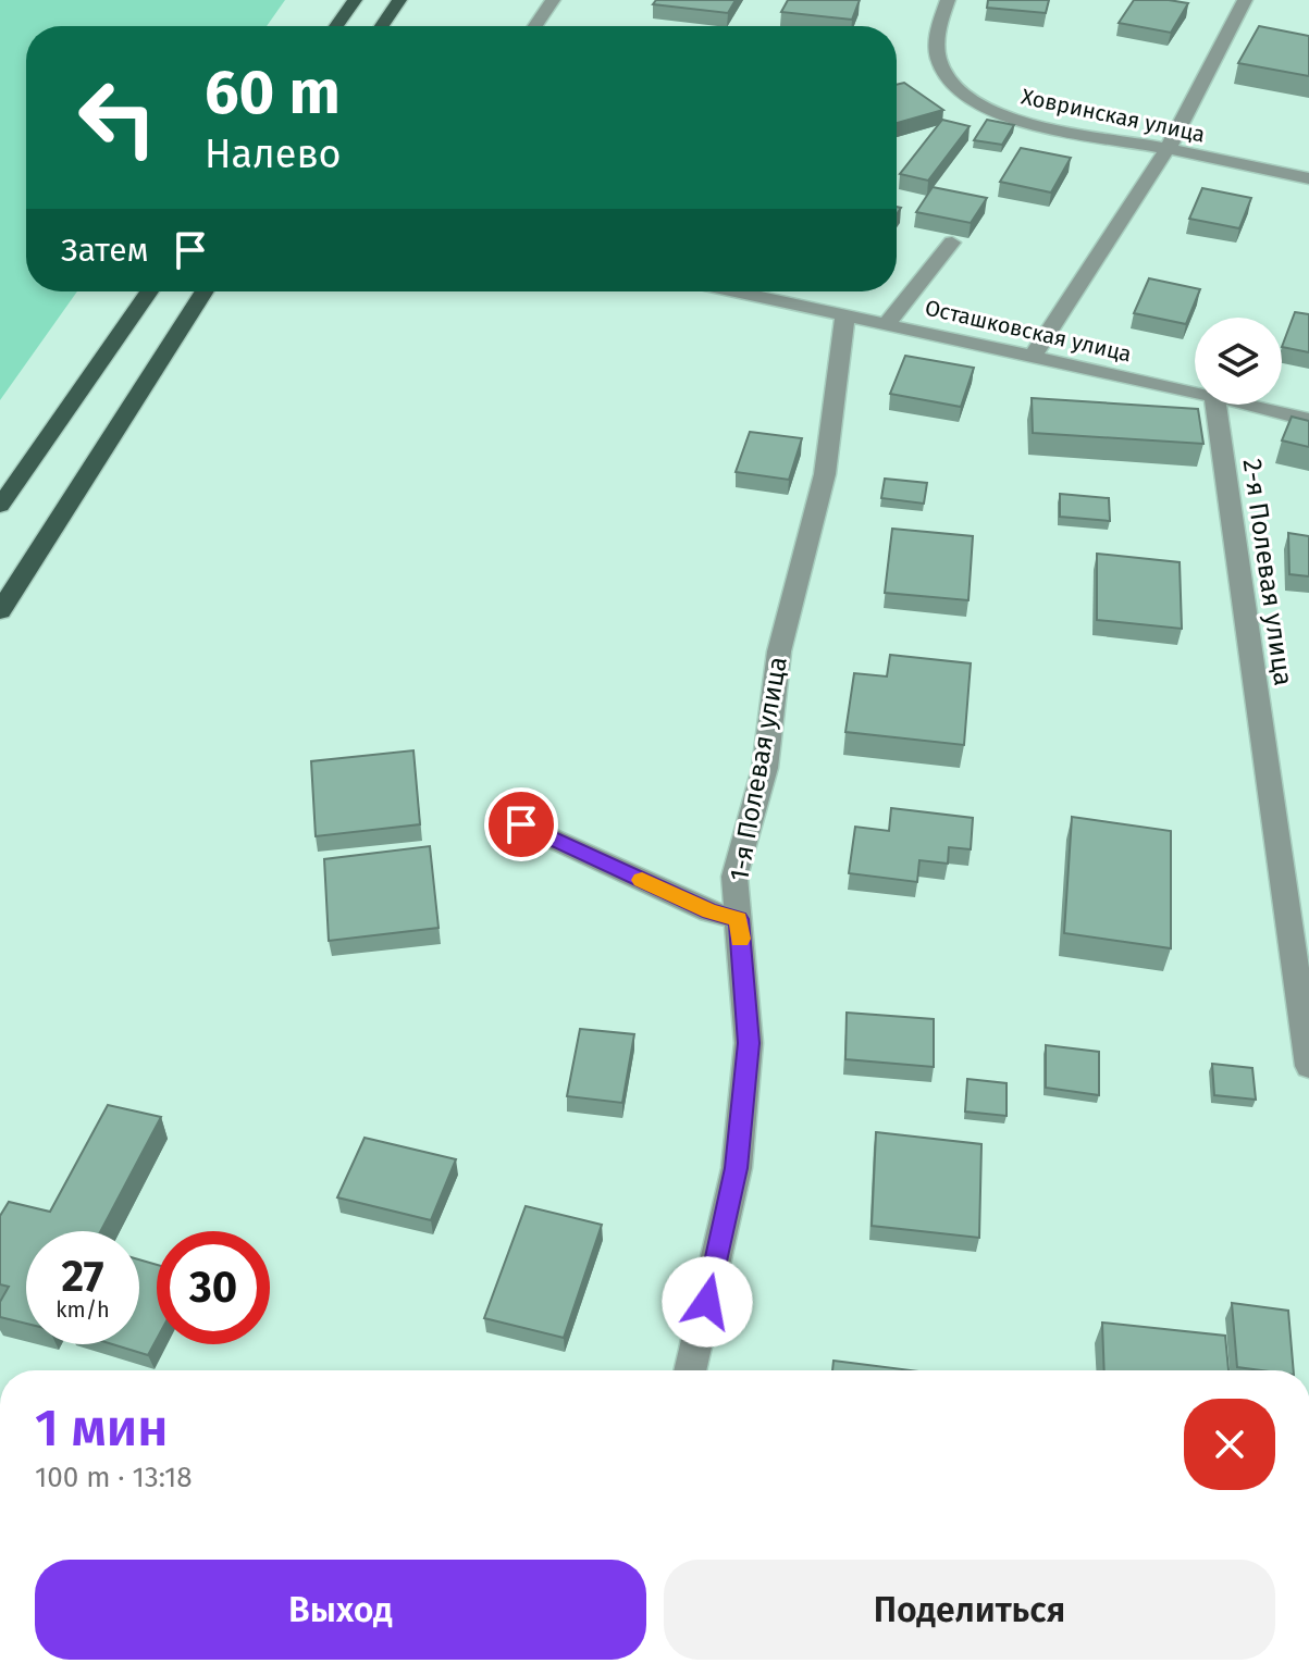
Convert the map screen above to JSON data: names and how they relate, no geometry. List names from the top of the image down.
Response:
{
  "streets": {
    "street": [
      "Ховринская улица",
      "Осташковская улица",
      "2-я Полевая улица",
      "1-я Полевая улица"
    ]
  },
  "crossings": [
    ["Осташковская улица", "1-я Полевая улица"]
  ],
  "page": {
    "turn": ["60 m", "Налево"],
    "then": "Затем",
    "speed": "27 km/h",
    "limit": "30",
    "heading": ["1 мин", "100 m · 13:18"],
    "buttons": ["Выход", "Поделиться"]
  }
}
